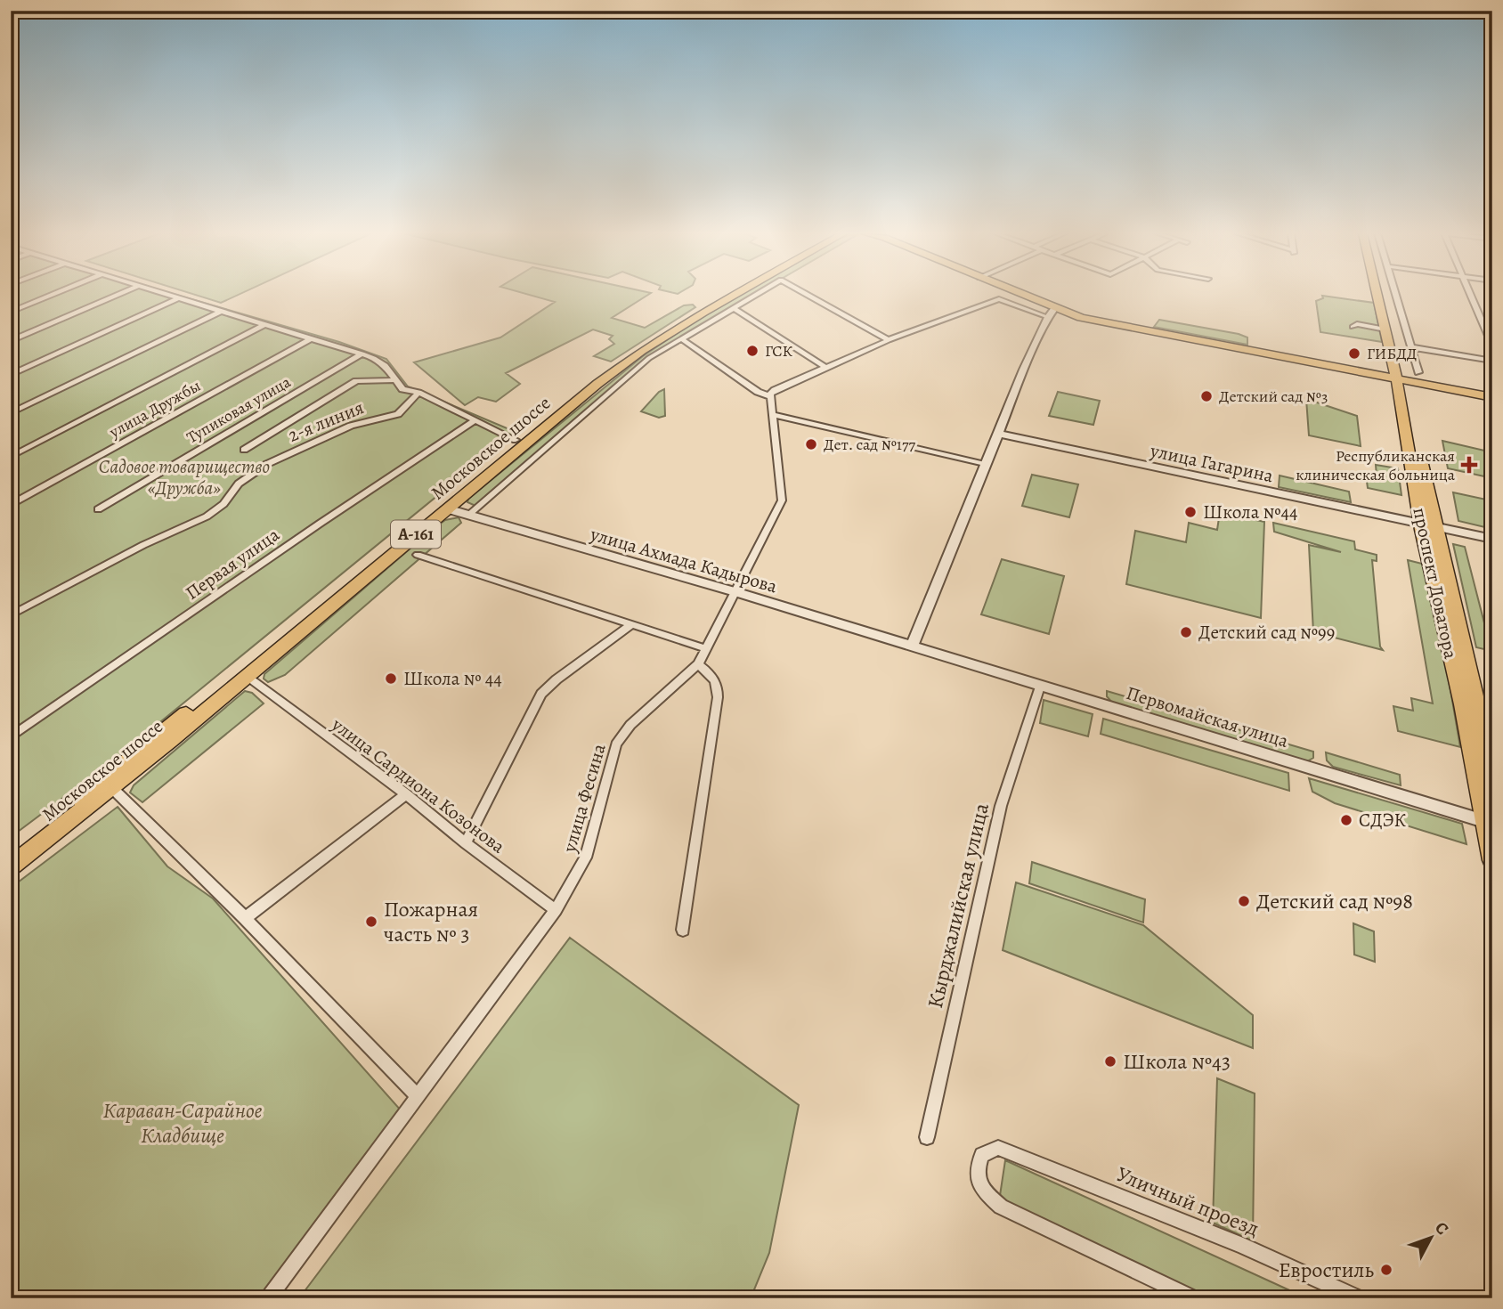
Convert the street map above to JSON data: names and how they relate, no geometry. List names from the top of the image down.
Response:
{
  "streets": {
    "main road": ["Московское шоссе", "А-161", "проспект Доватора"],
    "street": [
      "улица Дружбы",
      "Тупиковая улица",
      "2-я линия",
      "улица Гагарина",
      "улица Ахмада Кадырова",
      "Первая улица",
      "Первомайская улица",
      "улица Сардиона Козонова",
      "улица Фесина",
      "Кырджалийская улица",
      "Уличный проезд"
    ]
  },
  "crossings": [
    ["Московское шоссе", "улица Ахмада Кадырова"],
    ["Московское шоссе", "улица Сардиона Козонова"],
    ["улица Гагарина", "проспект Доватора"],
    ["улица Ахмада Кадырова", "Первомайская улица"],
    ["улица Ахмада Кадырова", "улица Фесина"],
    ["проспект Доватора", "Первомайская улица"],
    ["Первомайская улица", "Кырджалийская улица"],
    ["улица Сардиона Козонова", "улица Фесина"]
  ],
  "parks": ["Садовое товарищество «Дружба»", "Караван-Сарайное Кладбище"],
  "places": {
    "other": [
      "ГСК",
      "ГИБДД",
      "Детский сад №3",
      "Дет. сад №177",
      "Школа №44",
      "Детский сад №99",
      "Школа № 44",
      "СДЭК",
      "Детский сад №98",
      "Пожарная часть № 3",
      "Школа №43",
      "Евростиль"
    ],
    "health": ["Республиканская клиническая больница"]
  },
  "north": "top right"
}
